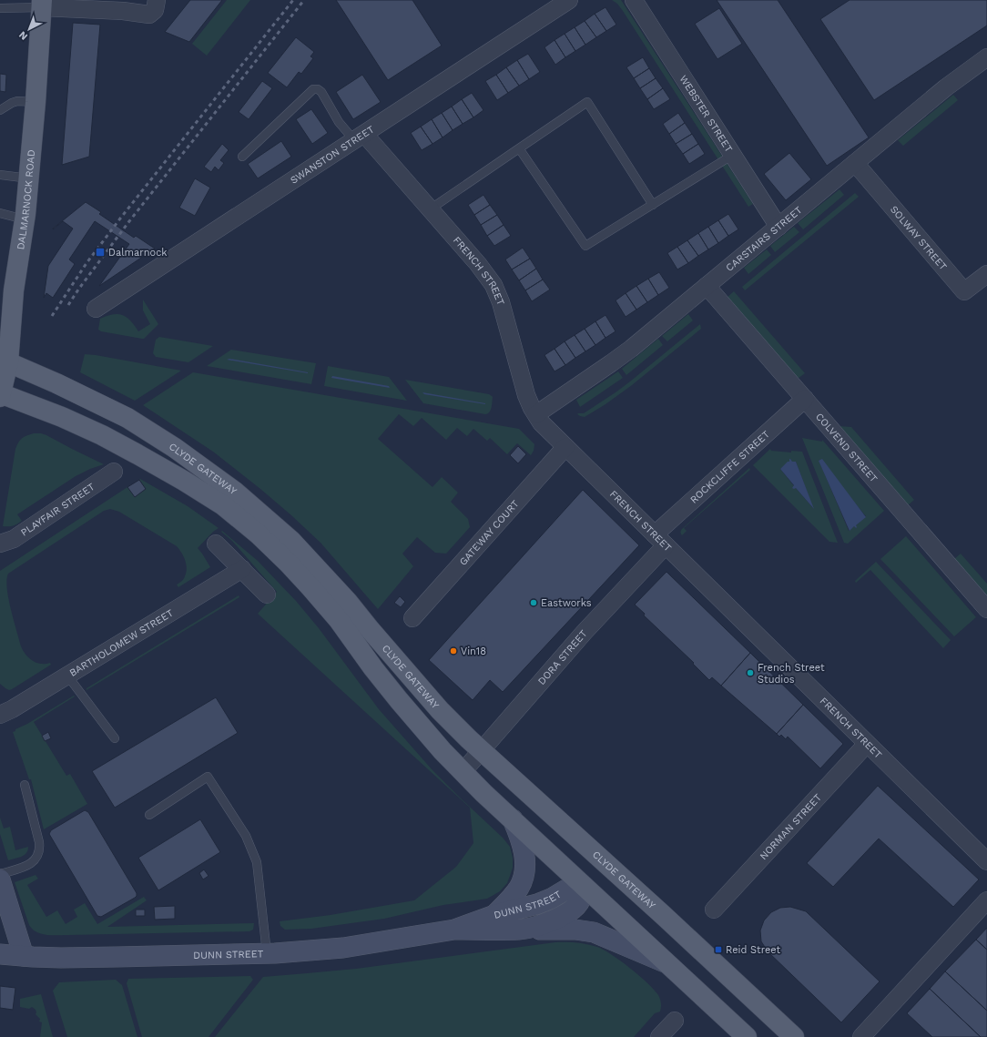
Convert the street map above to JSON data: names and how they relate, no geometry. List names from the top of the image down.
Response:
{
  "streets": {
    "main road": ["DALMARNOCK ROAD", "CLYDE GATEWAY", "DUNN STREET"],
    "street": [
      "WEBSTER STREET",
      "SWANSTON STREET",
      "SOLWAY STREET",
      "CARSTAIRS STREET",
      "FRENCH STREET",
      "COLVEND STREET",
      "ROCKCLIFFE STREET",
      "PLAYFAIR STREET",
      "GATEWAY COURT",
      "BARTHOLOMEW STREET",
      "DORA STREET",
      "NORMAN STREET"
    ]
  },
  "crossings": [
    ["WEBSTER STREET", "CARSTAIRS STREET"],
    ["SWANSTON STREET", "FRENCH STREET"],
    ["DALMARNOCK ROAD", "CLYDE GATEWAY"],
    ["SOLWAY STREET", "CARSTAIRS STREET"],
    ["CARSTAIRS STREET", "FRENCH STREET"],
    ["CARSTAIRS STREET", "COLVEND STREET"],
    ["FRENCH STREET", "ROCKCLIFFE STREET"],
    ["FRENCH STREET", "GATEWAY COURT"],
    ["FRENCH STREET", "DORA STREET"],
    ["FRENCH STREET", "NORMAN STREET"],
    ["COLVEND STREET", "ROCKCLIFFE STREET"],
    ["ROCKCLIFFE STREET", "DORA STREET"],
    ["CLYDE GATEWAY", "DORA STREET"],
    ["CLYDE GATEWAY", "DUNN STREET"]
  ],
  "places": {
    "transit": ["Dalmarnock", "Reid Street"],
    "other": ["Eastworks", "Vin18", "French Street Studios"]
  },
  "north": "bottom left"
}
